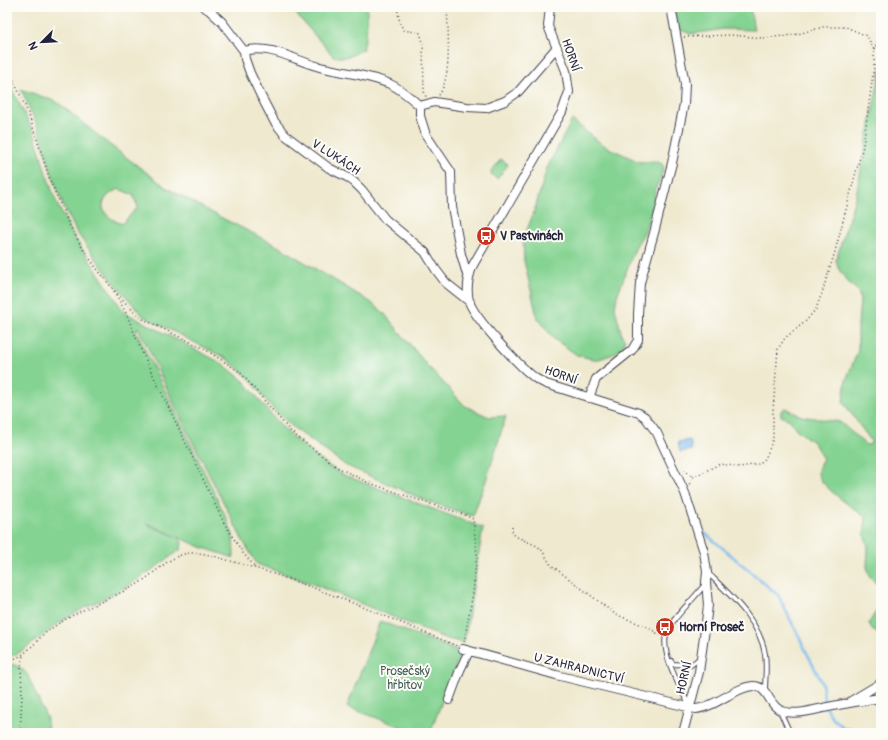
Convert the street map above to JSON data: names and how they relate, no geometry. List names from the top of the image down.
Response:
{
  "streets": {
    "street": ["HORNÍ", "V LUKÁCH", "U ZAHRADNICTVÍ"]
  },
  "crossings": [
    ["HORNÍ", "V LUKÁCH"],
    ["HORNÍ", "U ZAHRADNICTVÍ"]
  ],
  "parks": ["Prosečský hřbitov"],
  "places": {
    "bus stop": ["V Pastvinách", "Horní Proseč"]
  },
  "north": "bottom left"
}
